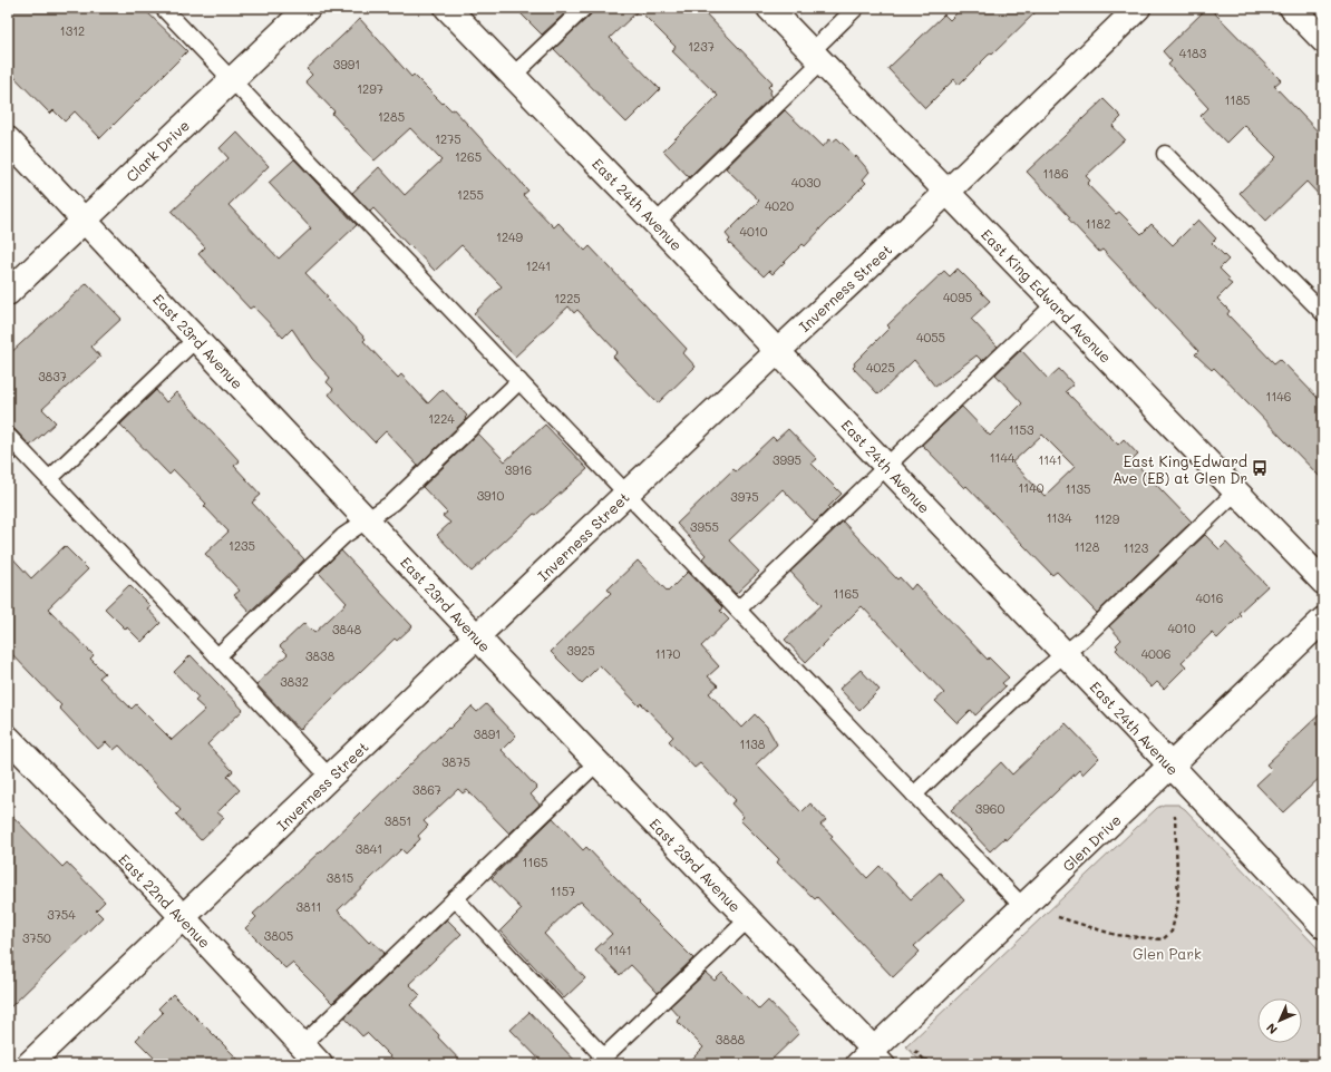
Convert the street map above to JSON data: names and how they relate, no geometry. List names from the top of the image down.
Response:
{
  "streets": {
    "street": [
      "Clark Drive",
      "East 24th Avenue",
      "Inverness Street",
      "East King Edward Avenue",
      "East 23rd Avenue",
      "Glen Drive",
      "East 22nd Avenue"
    ]
  },
  "crossings": [
    ["Clark Drive", "East 23rd Avenue"],
    ["East 24th Avenue", "Inverness Street"],
    ["East 24th Avenue", "Glen Drive"],
    ["Inverness Street", "East King Edward Avenue"],
    ["Inverness Street", "East 23rd Avenue"],
    ["Inverness Street", "East 22nd Avenue"],
    ["East 23rd Avenue", "Glen Drive"]
  ],
  "parks": ["Glen Park"],
  "places": {
    "bus stop": ["East King Edward Ave (EB) at Glen Dr"]
  },
  "house_numbers": [
    "1312",
    "1237",
    "4183",
    "3991",
    "1297",
    "1185",
    "1285",
    "1275",
    "1265",
    "1186",
    "4030",
    "1255",
    "4020",
    "1182",
    "4010",
    "1249",
    "1241",
    "4095",
    "1225",
    "4055",
    "4025",
    "3837",
    "1146",
    "1224",
    "1153",
    "1144",
    "3995",
    "1141",
    "3916",
    "1140",
    "1135",
    "3910",
    "3975",
    "1134",
    "1129",
    "3955",
    "1235",
    "1128",
    "1123",
    "1165",
    "4016",
    "4010",
    "3848",
    "3925",
    "1170",
    "4006",
    "3838",
    "3832",
    "3891",
    "1138",
    "3875",
    "3867",
    "3960",
    "3851",
    "3841",
    "1165",
    "3815",
    "1157",
    "3811",
    "3754",
    "3805",
    "3750",
    "1141",
    "3888"
  ],
  "north": "bottom left"
}
